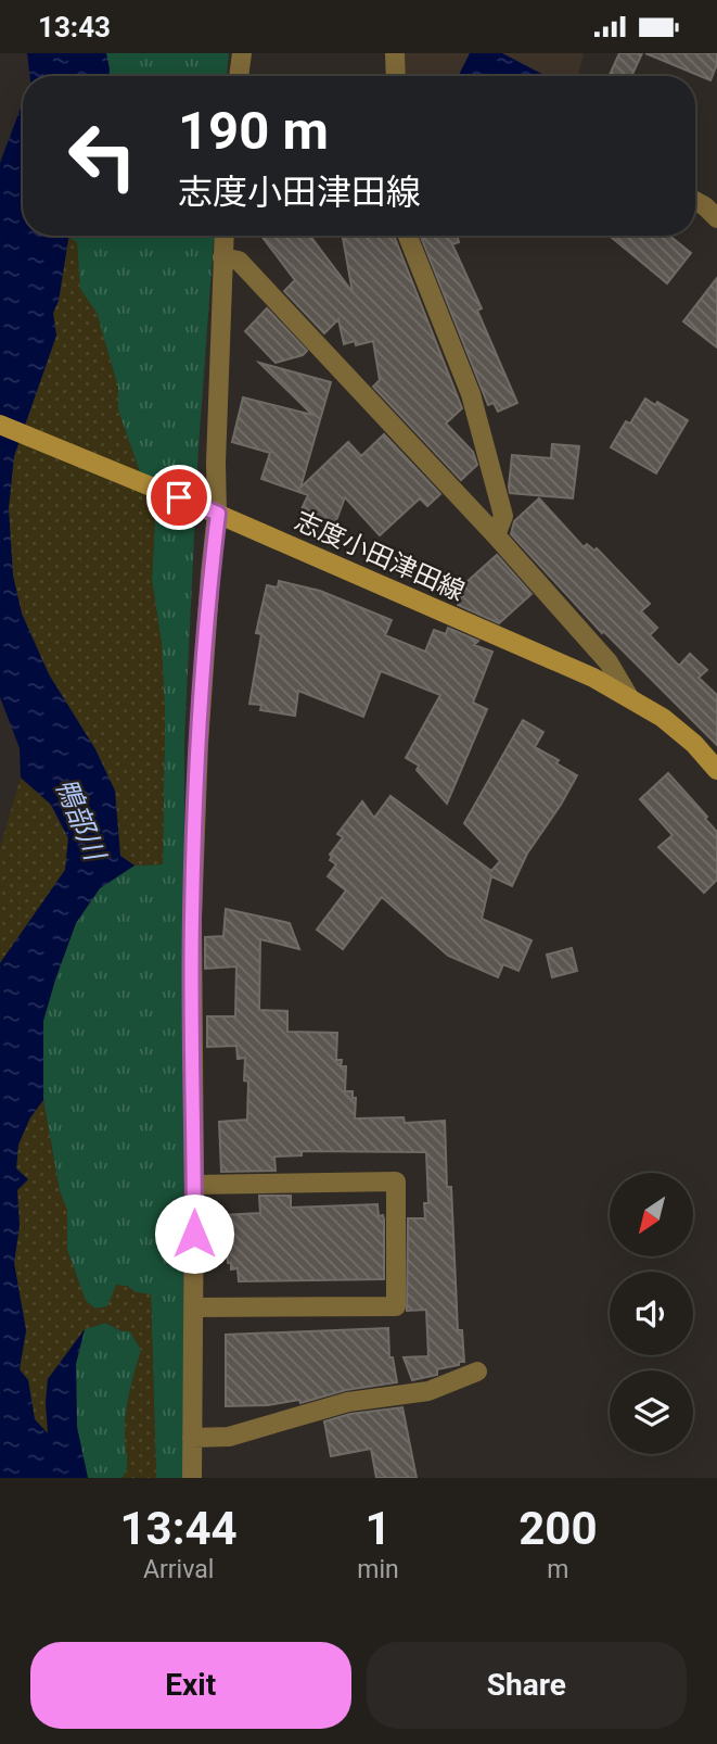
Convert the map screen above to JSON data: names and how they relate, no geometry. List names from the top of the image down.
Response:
{
  "streets": {
    "main road": ["志度小田津田線"]
  },
  "water": ["鴨部川"],
  "north": "bottom left",
  "page": {
    "status": "13:43",
    "turn": ["190 m", "志度小田津田線"],
    "eta": [
      "13:44",
      "Arrival",
      "1",
      "min",
      "200",
      "m"
    ],
    "buttons": ["Exit", "Share"]
  }
}
